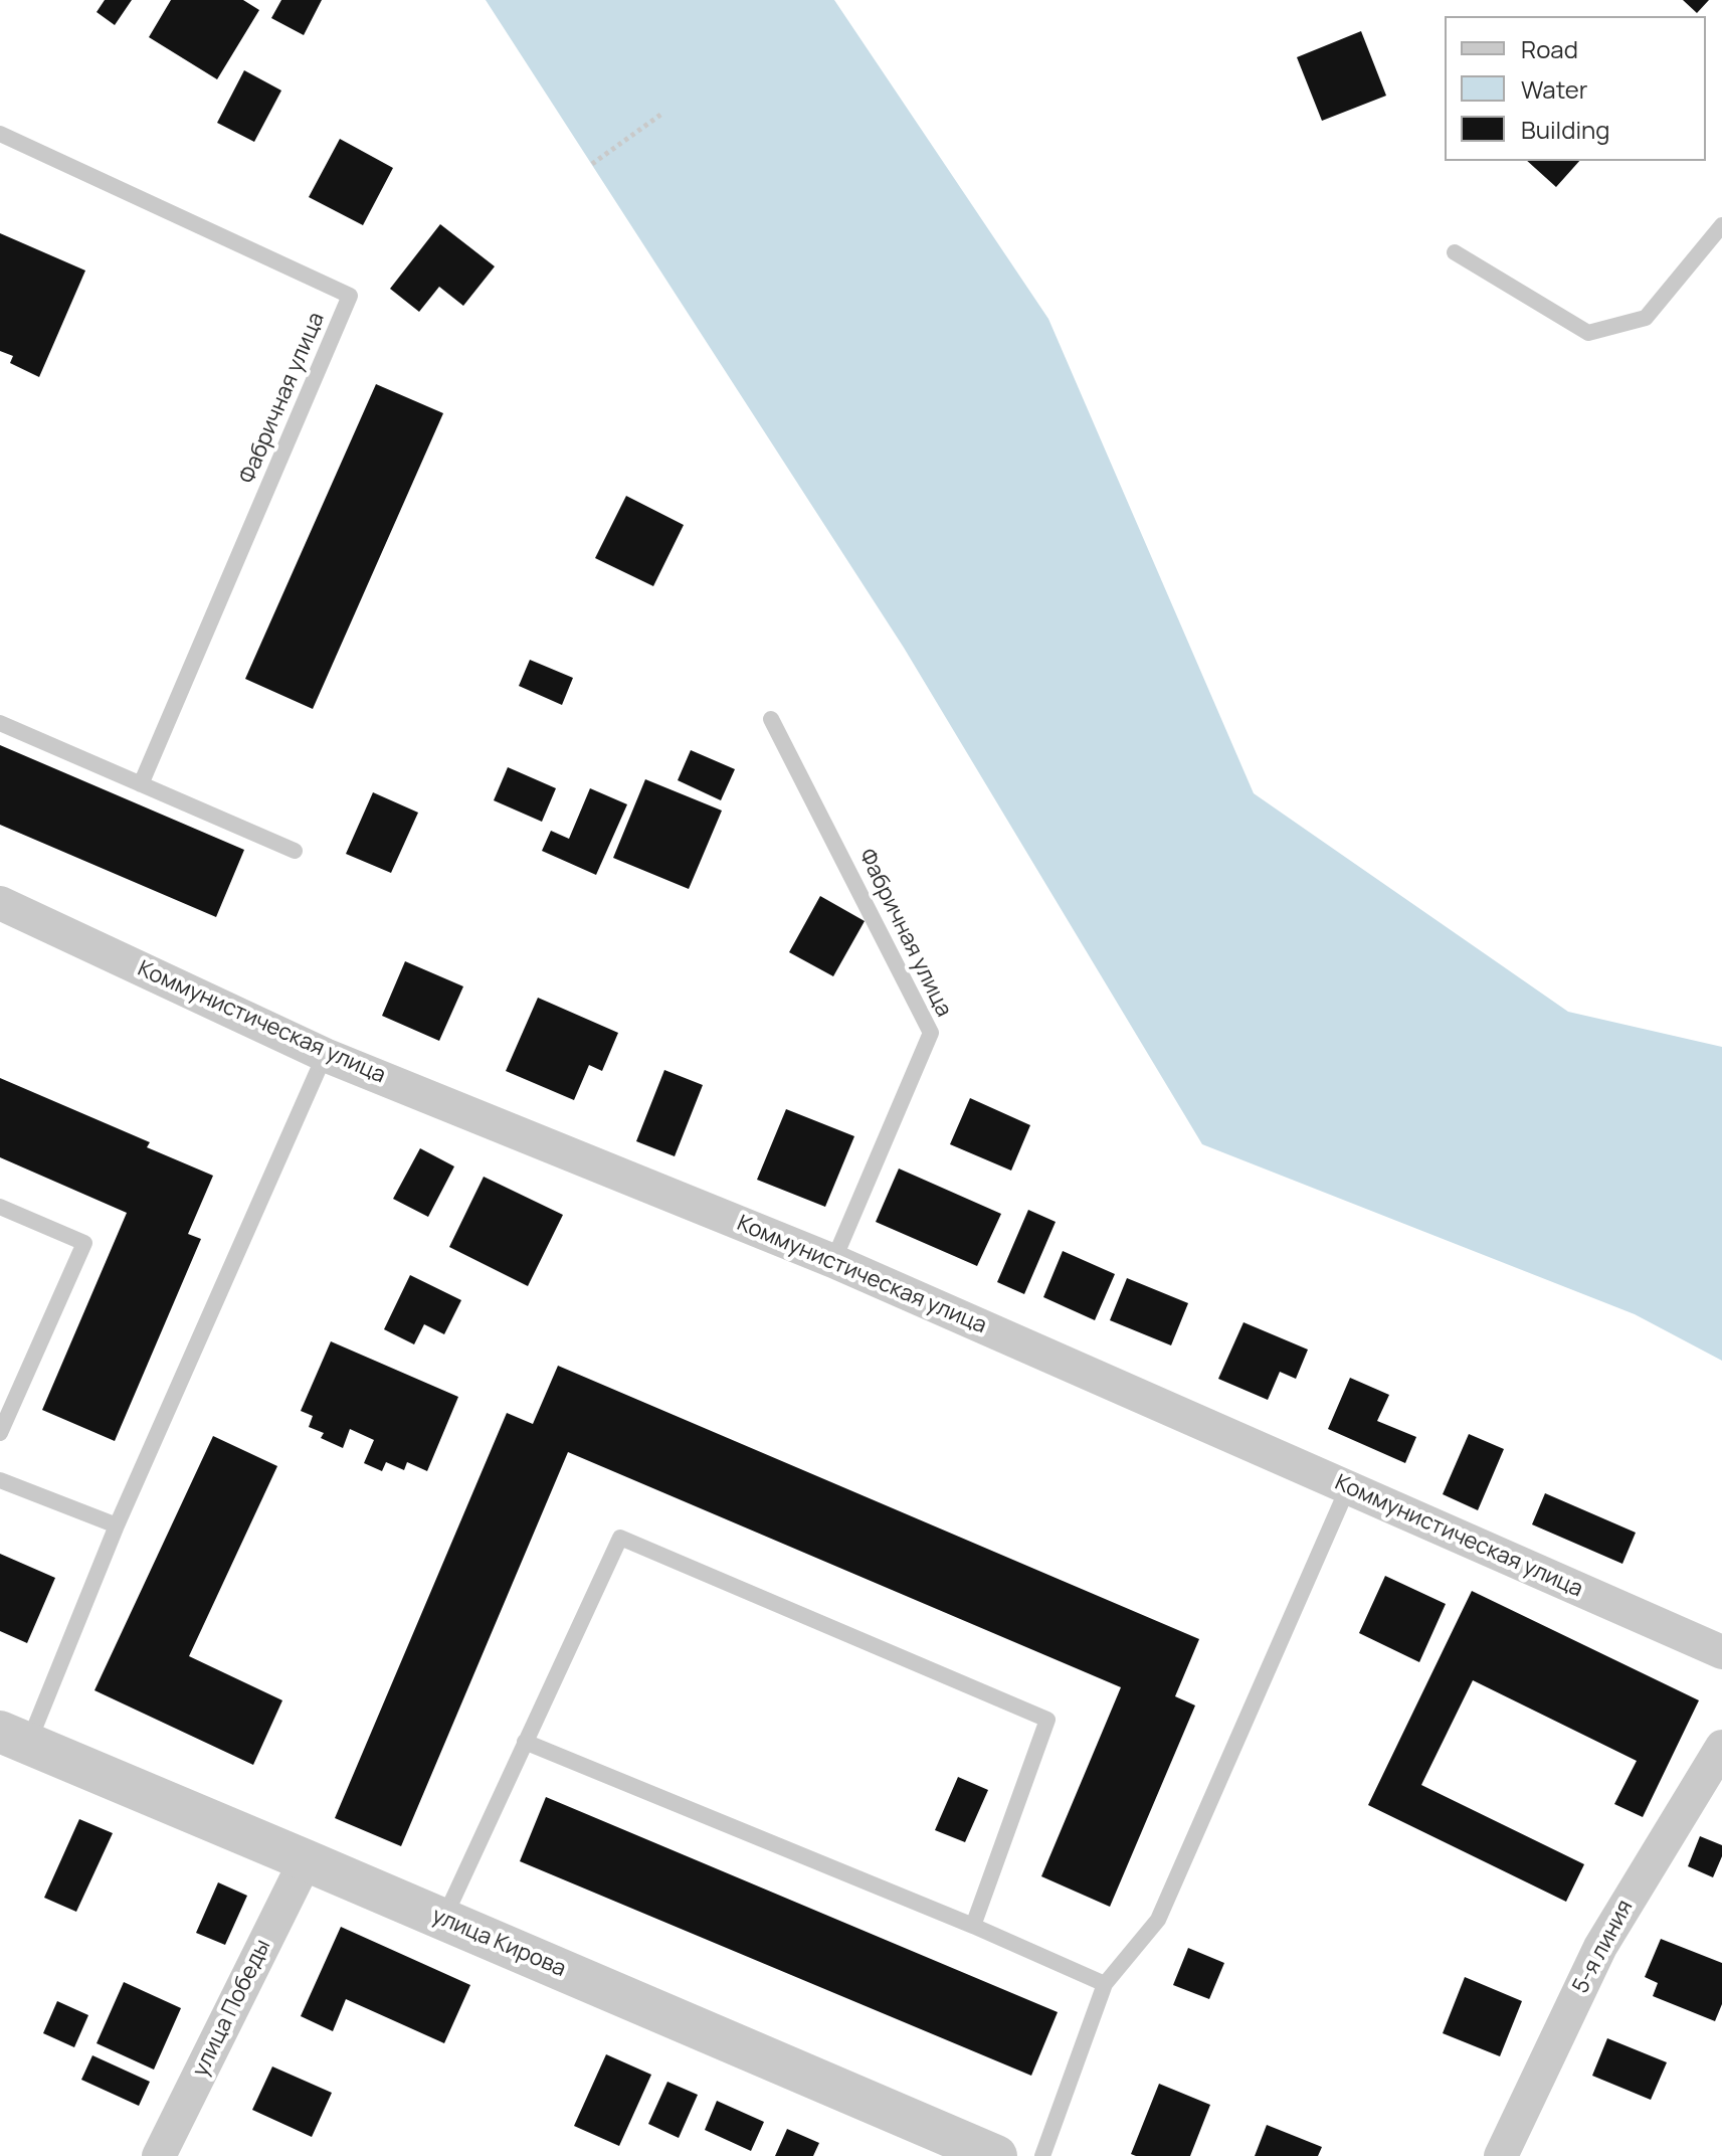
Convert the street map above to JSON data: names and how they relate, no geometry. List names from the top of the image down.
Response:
{
  "streets": {
    "street": [
      "Коммунистическая улица",
      "улица Кирова",
      "5-я линия",
      "улица Победы"
    ],
    "lane": ["Фабричная улица"]
  },
  "crossings": [
    ["Фабричная улица", "Коммунистическая улица"],
    ["улица Кирова", "улица Победы"]
  ],
  "legend": ["Road", "Water", "Building"]
}
